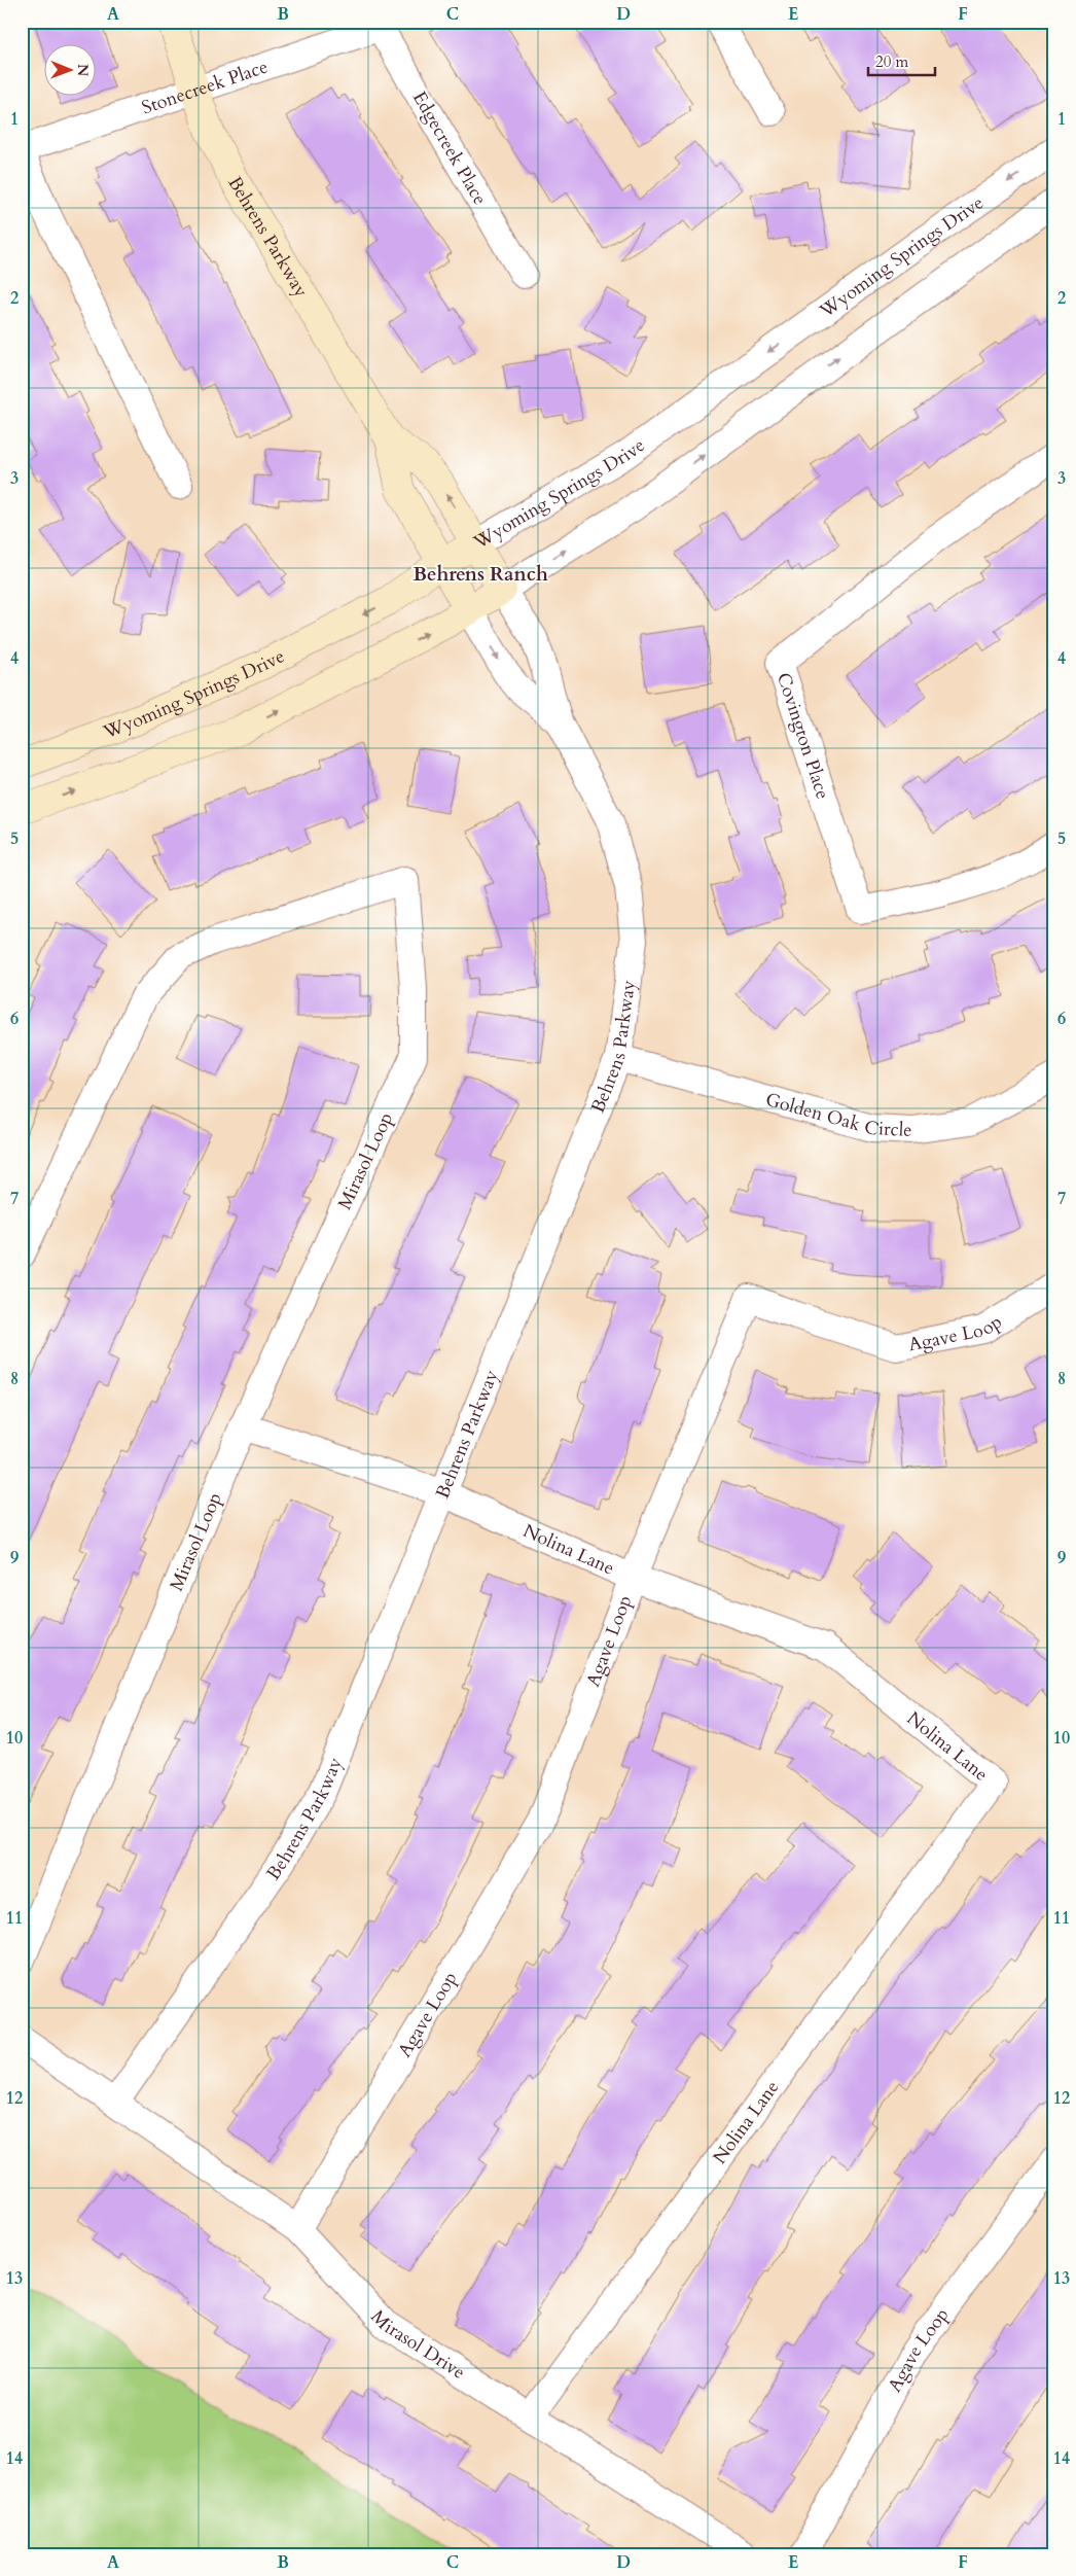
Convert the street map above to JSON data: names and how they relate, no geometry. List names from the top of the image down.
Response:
{
  "streets": {
    "street": [
      "Stonecreek Place",
      "Edgecreek Place",
      "Behrens Parkway",
      "Wyoming Springs Drive",
      "Covington Place",
      "Golden Oak Circle",
      "Mirasol Loop",
      "Agave Loop",
      "Nolina Lane",
      "Mirasol Drive"
    ]
  },
  "crossings": [
    ["Stonecreek Place", "Edgecreek Place"],
    ["Stonecreek Place", "Behrens Parkway"],
    ["Behrens Parkway", "Wyoming Springs Drive"],
    ["Behrens Parkway", "Golden Oak Circle"],
    ["Behrens Parkway", "Nolina Lane"],
    ["Behrens Parkway", "Mirasol Drive"],
    ["Mirasol Loop", "Nolina Lane"],
    ["Agave Loop", "Nolina Lane"],
    ["Agave Loop", "Mirasol Drive"],
    ["Nolina Lane", "Mirasol Drive"]
  ],
  "districts": ["Behrens Ranch"],
  "scale_bar": "20 m",
  "north": "right",
  "grid": {
    "columns": [
      "A",
      "B",
      "C",
      "D",
      "E",
      "F"
    ],
    "rows": [
      "1",
      "2",
      "3",
      "4",
      "5",
      "6",
      "7",
      "8",
      "9",
      "10",
      "11",
      "12",
      "13",
      "14"
    ]
  }
}
